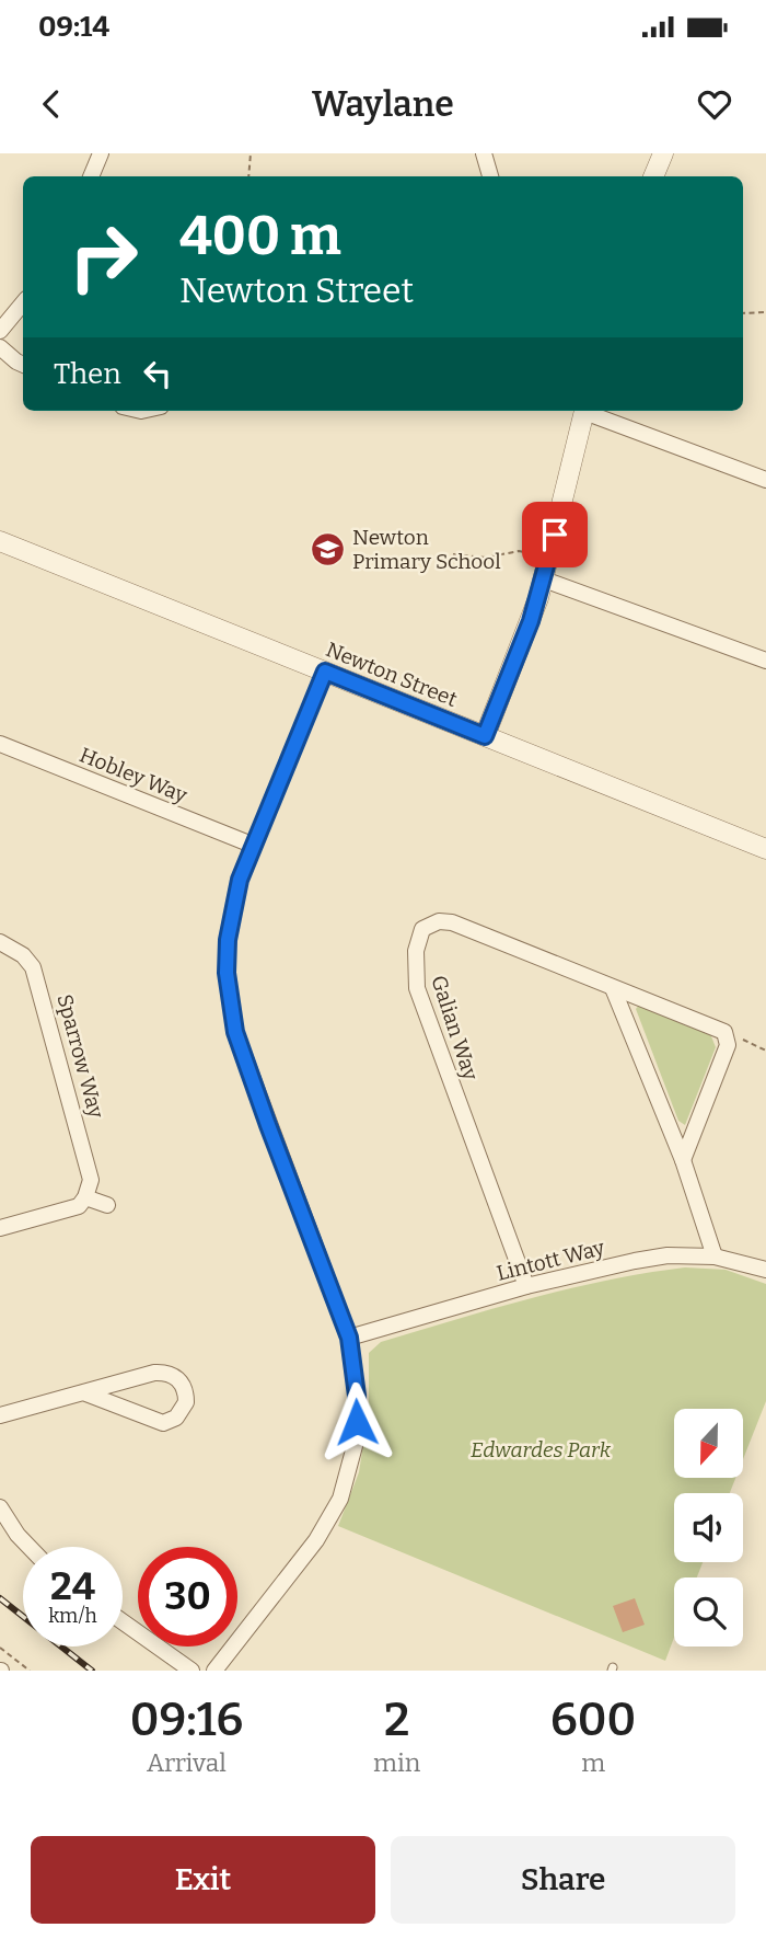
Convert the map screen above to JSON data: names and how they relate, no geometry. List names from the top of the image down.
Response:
{
  "streets": {
    "street": [
      "Newton Street",
      "Hobley Way",
      "Galian Way",
      "Sparrow Way",
      "Lintott Way"
    ]
  },
  "crossings": [
    ["Galian Way", "Lintott Way"]
  ],
  "parks": ["Edwardes Park"],
  "places": {
    "school or university": ["Newton Primary School"]
  },
  "north": "bottom",
  "page": {
    "status": "09:14",
    "header": "Waylane",
    "turn": ["400 m", "Newton Street"],
    "then": "Then",
    "speed": "24 km/h",
    "limit": "30",
    "eta": [
      "09:16",
      "Arrival",
      "2",
      "min",
      "600",
      "m"
    ],
    "buttons": ["Exit", "Share"]
  }
}
